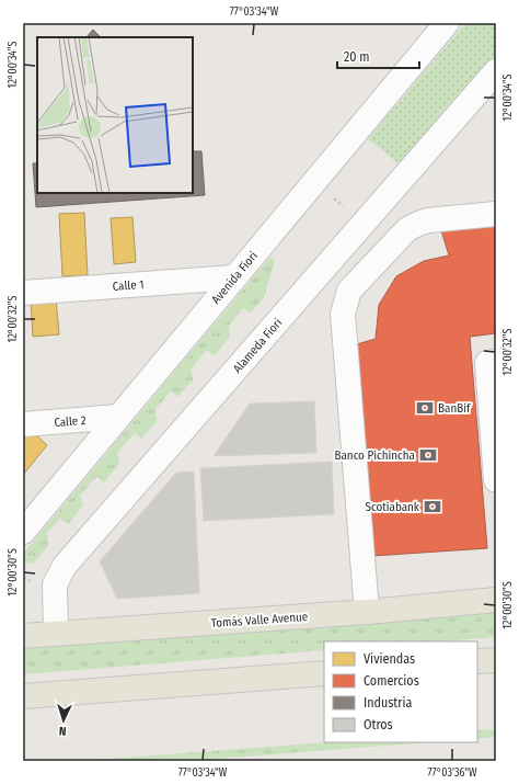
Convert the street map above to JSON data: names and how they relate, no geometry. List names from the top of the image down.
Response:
{
  "streets": {
    "main road": ["Tomás Valle Avenue"],
    "street": [
      "Avenida Fiori",
      "Calle 1",
      "Alameda Fiori",
      "Calle 2"
    ]
  },
  "crossings": [
    ["Avenida Fiori", "Calle 1"],
    ["Avenida Fiori", "Calle 2"],
    ["Alameda Fiori", "Tomás Valle Avenue"]
  ],
  "places": {
    "bank": ["BanBif", "Banco Pichincha", "Scotiabank"]
  },
  "legend": [
    "Viviendas",
    "Comercios",
    "Industria",
    "Otros"
  ],
  "scale_bar": "20 m",
  "north": "bottom",
  "coordinates": [
    "77°03'34\"W",
    "12°00'34\"S",
    "12°00'32\"S",
    "12°00'30\"S",
    "77°03'36\"W"
  ]
}
